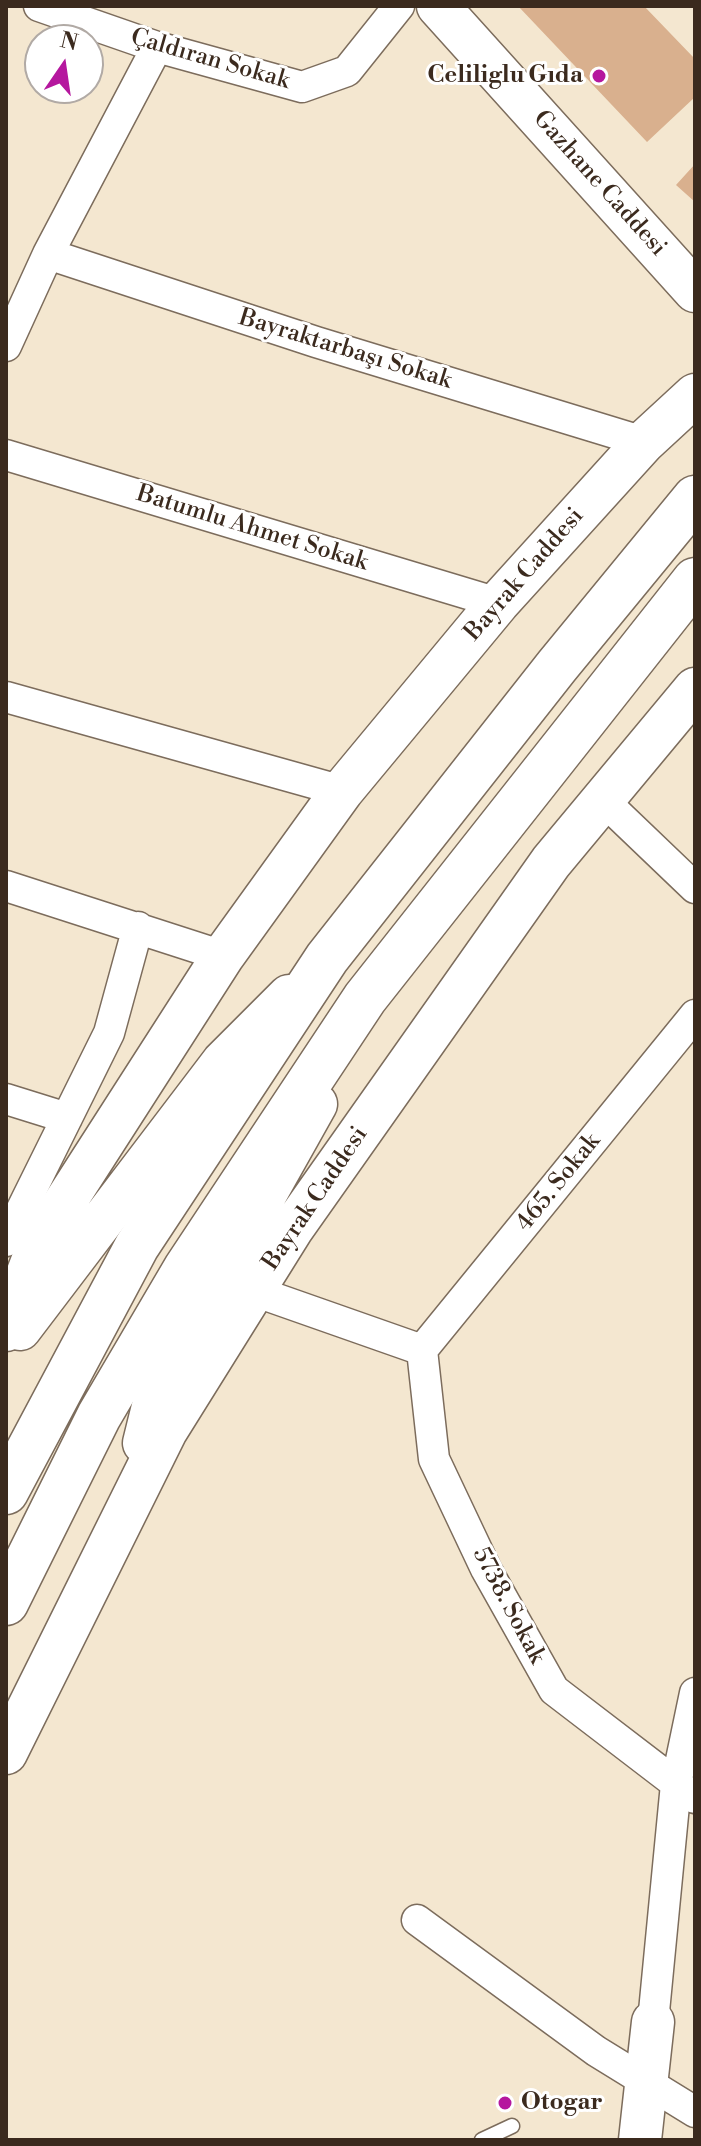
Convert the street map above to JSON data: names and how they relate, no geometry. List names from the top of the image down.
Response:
{
  "streets": {
    "main road": ["Gazhane Caddesi", "Bayrak Caddesi"],
    "street": [
      "Çaldıran Sokak",
      "Bayraktarbaşı Sokak",
      "Batumlu Ahmet Sokak",
      "465. Sokak",
      "5738. Sokak"
    ]
  },
  "crossings": [
    ["Bayraktarbaşı Sokak", "Bayrak Caddesi"],
    ["Batumlu Ahmet Sokak", "Bayrak Caddesi"],
    ["465. Sokak", "5738. Sokak"]
  ],
  "places": ["Celiliglu Gıda", "Otogar"],
  "north": "top"
}
